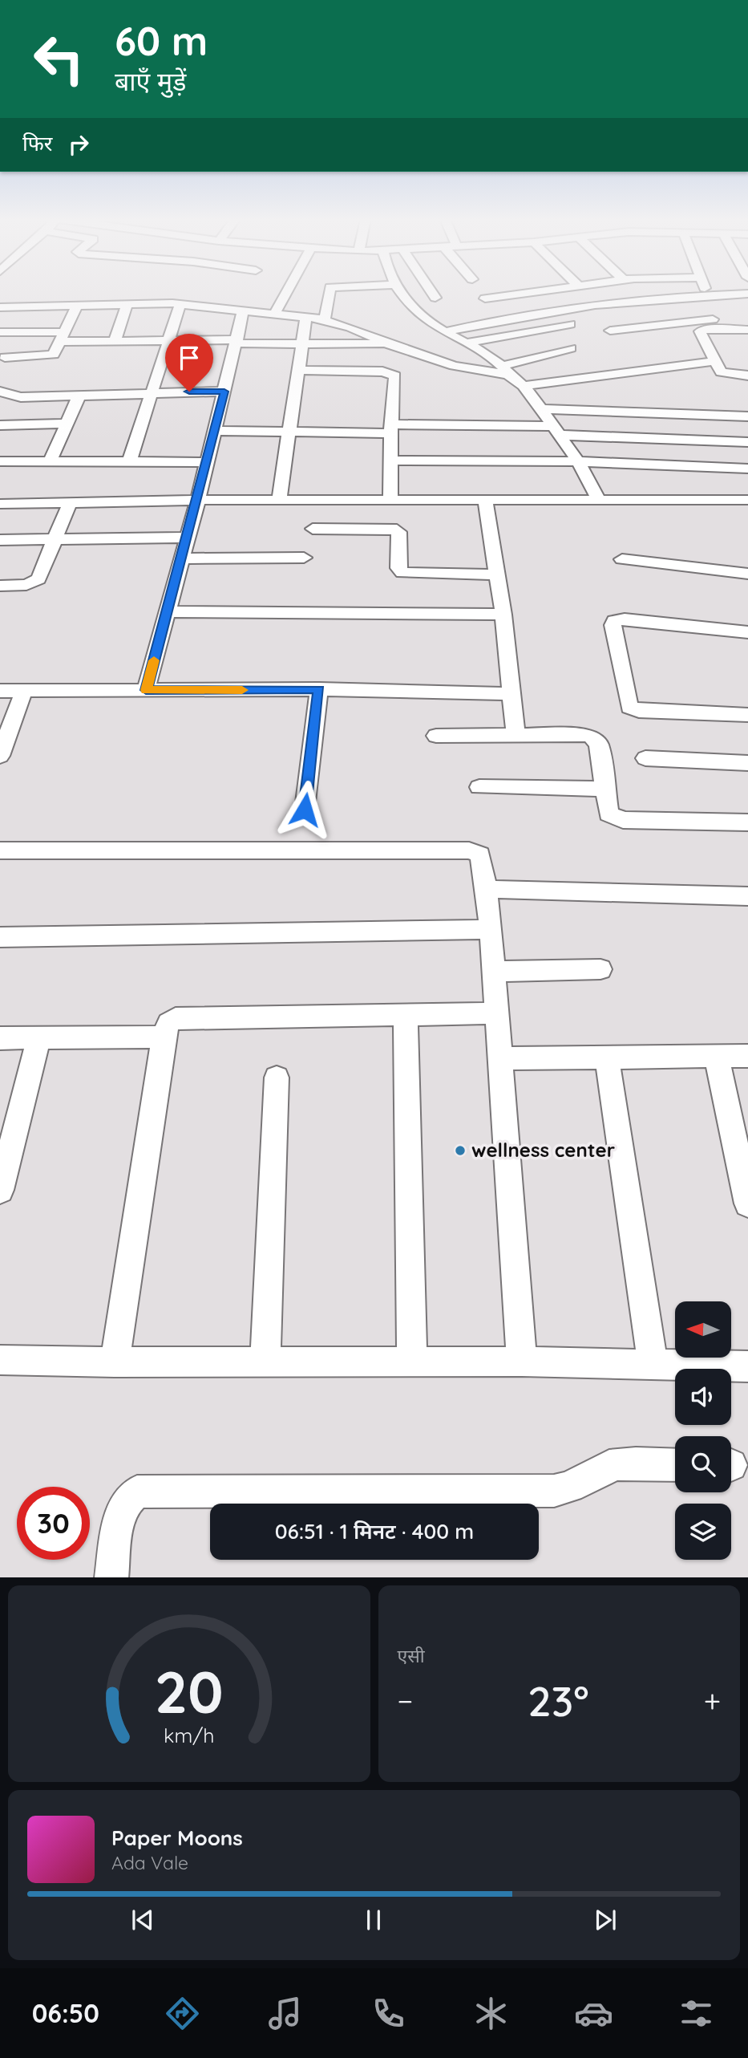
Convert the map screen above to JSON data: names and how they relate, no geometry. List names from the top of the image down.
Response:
{
  "places": ["wellness center"],
  "north": "left",
  "page": {
    "turn": ["60 m", "बाएँ मुड़ें"],
    "then": "फिर",
    "limit": "30",
    "trip": "06:51 · 1 मिनट · 400 m",
    "tile": "एसी",
    "heat": ["−", "23°", "+"],
    "song": ["Paper Moons", "Ada Vale"],
    "tabs": "06:50",
    "gauge": ["20", "km/h"]
  }
}
